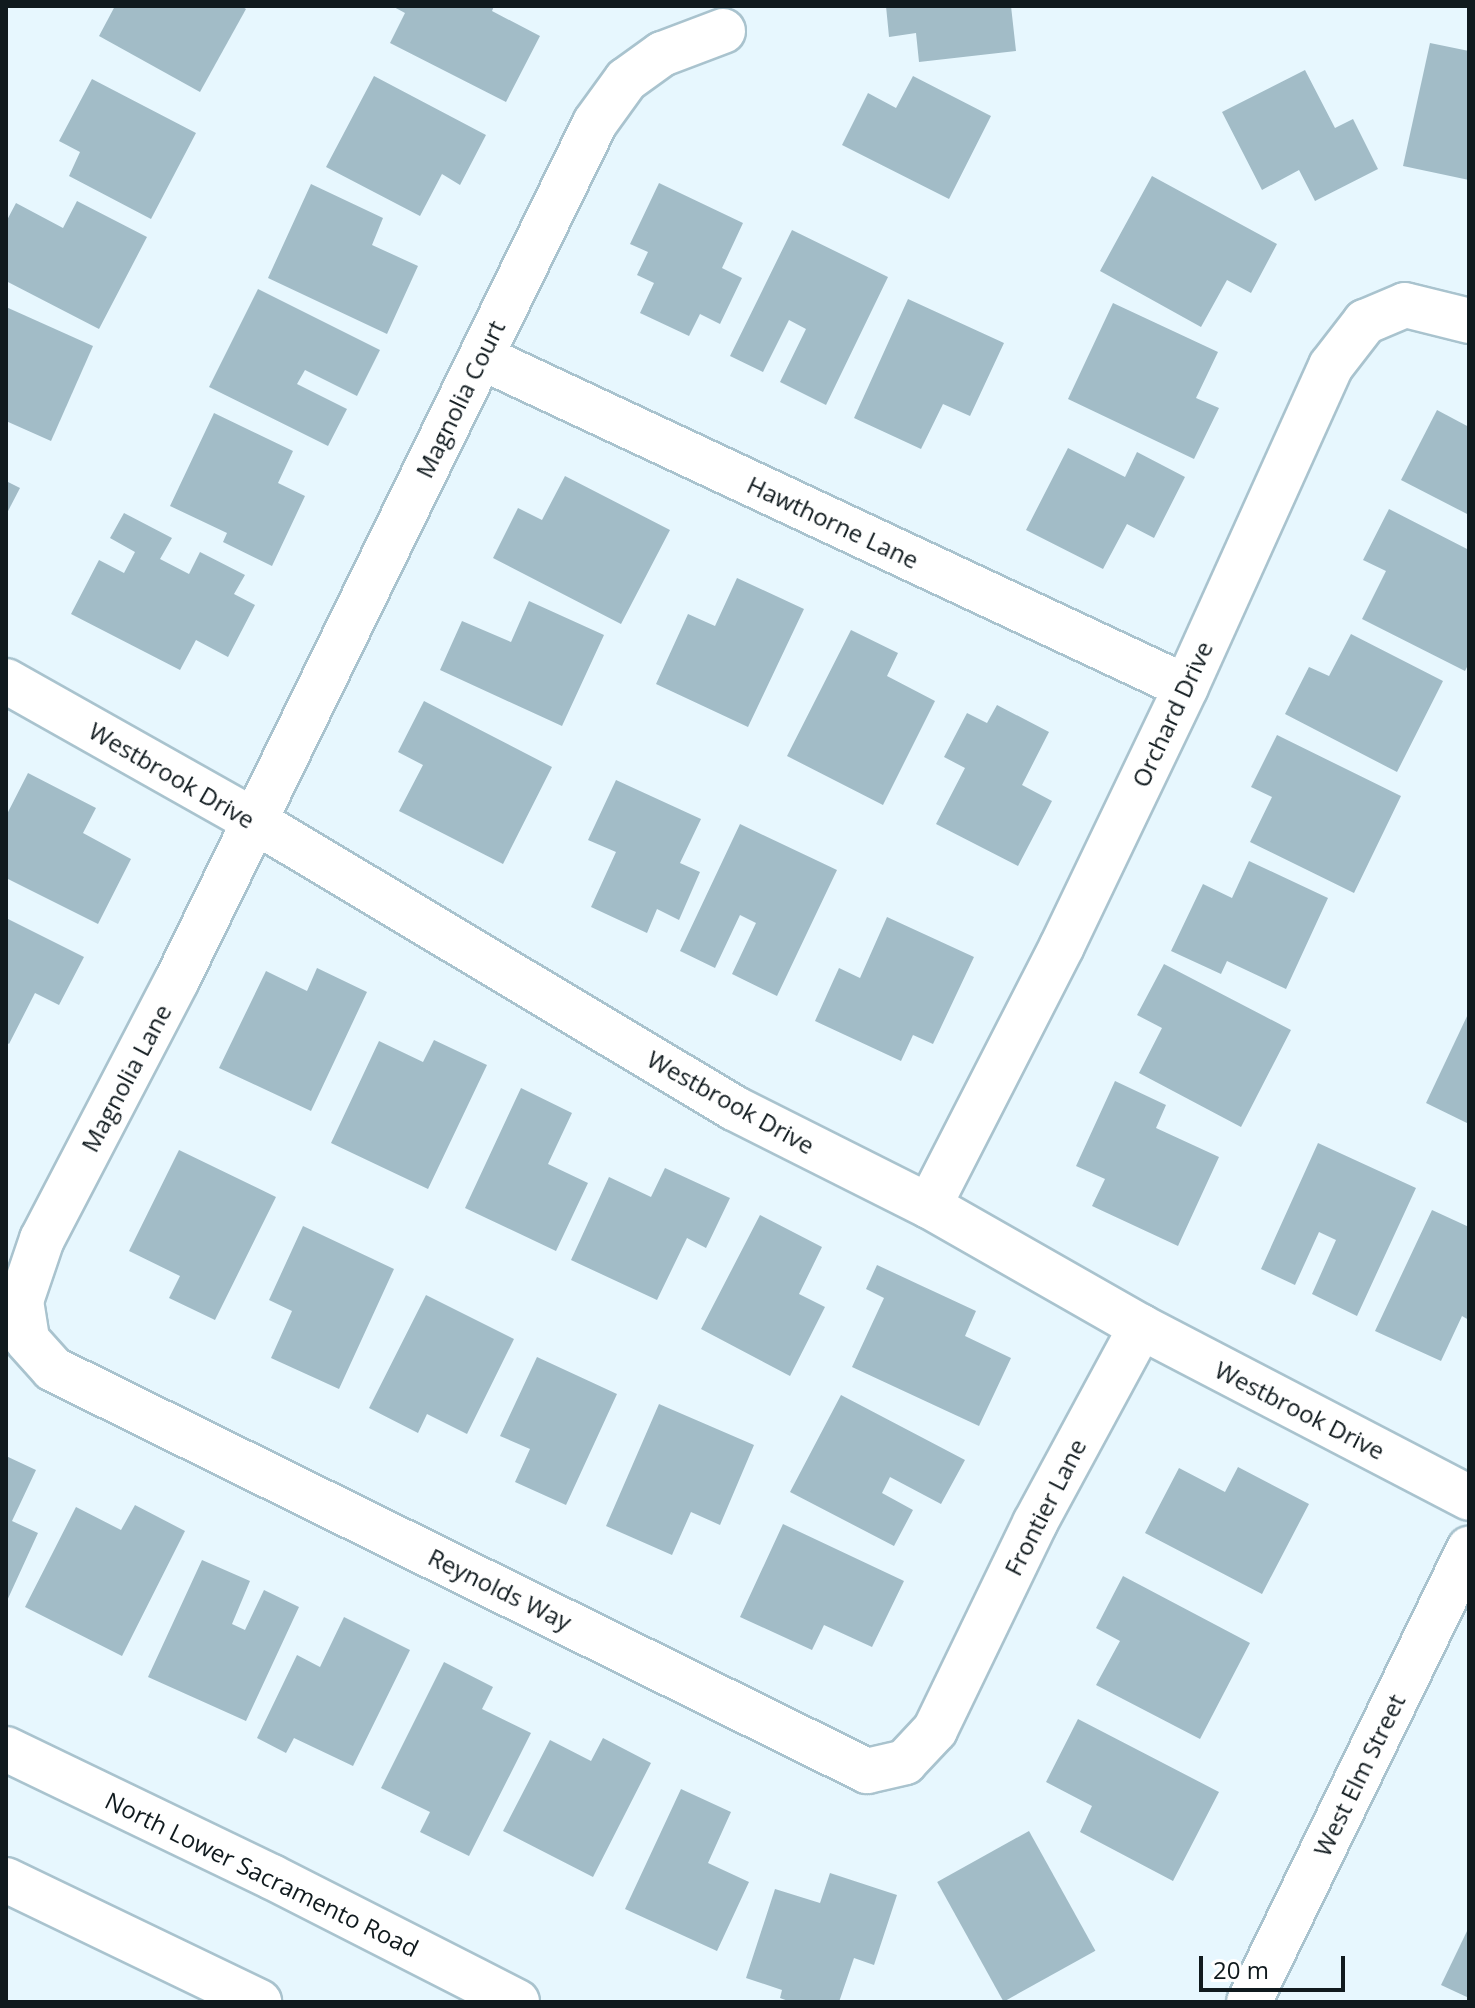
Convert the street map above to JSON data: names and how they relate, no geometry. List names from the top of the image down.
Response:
{
  "streets": {
    "street": [
      "Magnolia Court",
      "Hawthorne Lane",
      "Orchard Drive",
      "Westbrook Drive",
      "Magnolia Lane",
      "Frontier Lane",
      "Reynolds Way",
      "West Elm Street",
      "North Lower Sacramento Road"
    ]
  },
  "crossings": [
    ["Magnolia Court", "Hawthorne Lane"],
    ["Magnolia Court", "Westbrook Drive"],
    ["Magnolia Court", "Magnolia Lane"],
    ["Hawthorne Lane", "Orchard Drive"],
    ["Orchard Drive", "Westbrook Drive"],
    ["Westbrook Drive", "Magnolia Lane"],
    ["Westbrook Drive", "Frontier Lane"],
    ["Magnolia Lane", "Reynolds Way"],
    ["Frontier Lane", "Reynolds Way"]
  ],
  "scale_bar": "20 m"
}
